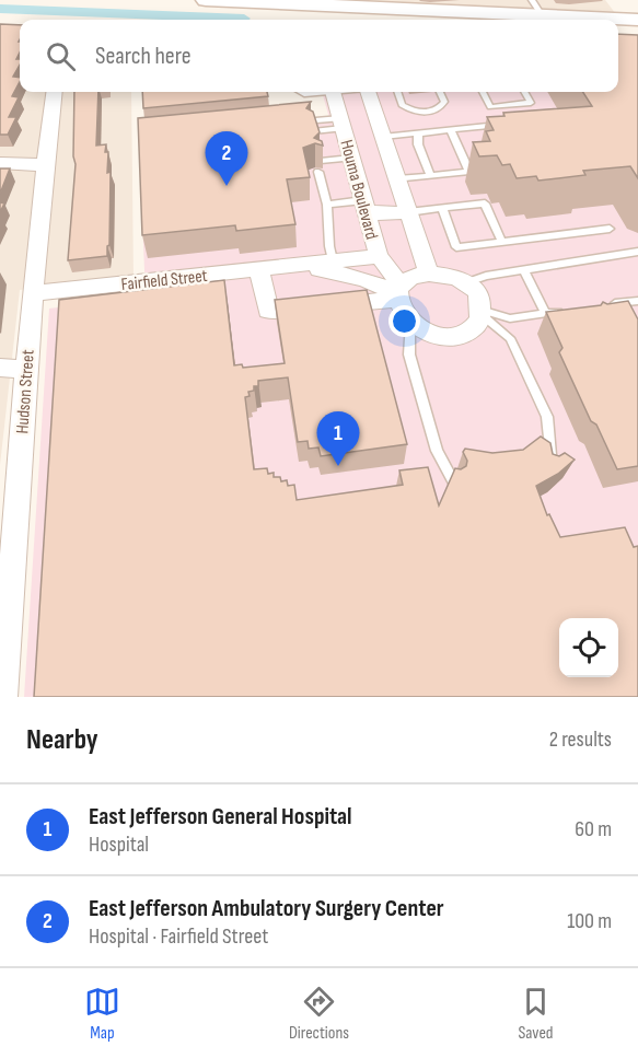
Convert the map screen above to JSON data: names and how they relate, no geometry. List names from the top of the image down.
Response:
{
  "streets": {
    "street": ["Houma Boulevard", "Fairfield Street", "Hudson Street"]
  },
  "crossings": [
    ["Houma Boulevard", "Fairfield Street"],
    ["Fairfield Street", "Hudson Street"]
  ],
  "page": {
    "search": "Search here",
    "pins": ["2", "1"],
    "heading": ["Nearby", "2 results"],
    "list": [
      {
        "mark": "1",
        "name": "East Jefferson General Hospital",
        "note": "Hospital",
        "value": "60 m"
      },
      {
        "mark": "2",
        "name": "East Jefferson Ambulatory Surgery Center",
        "note": "Hospital · Fairfield Street",
        "value": "100 m"
      }
    ],
    "nav": ["Map", "Directions", "Saved"]
  }
}
